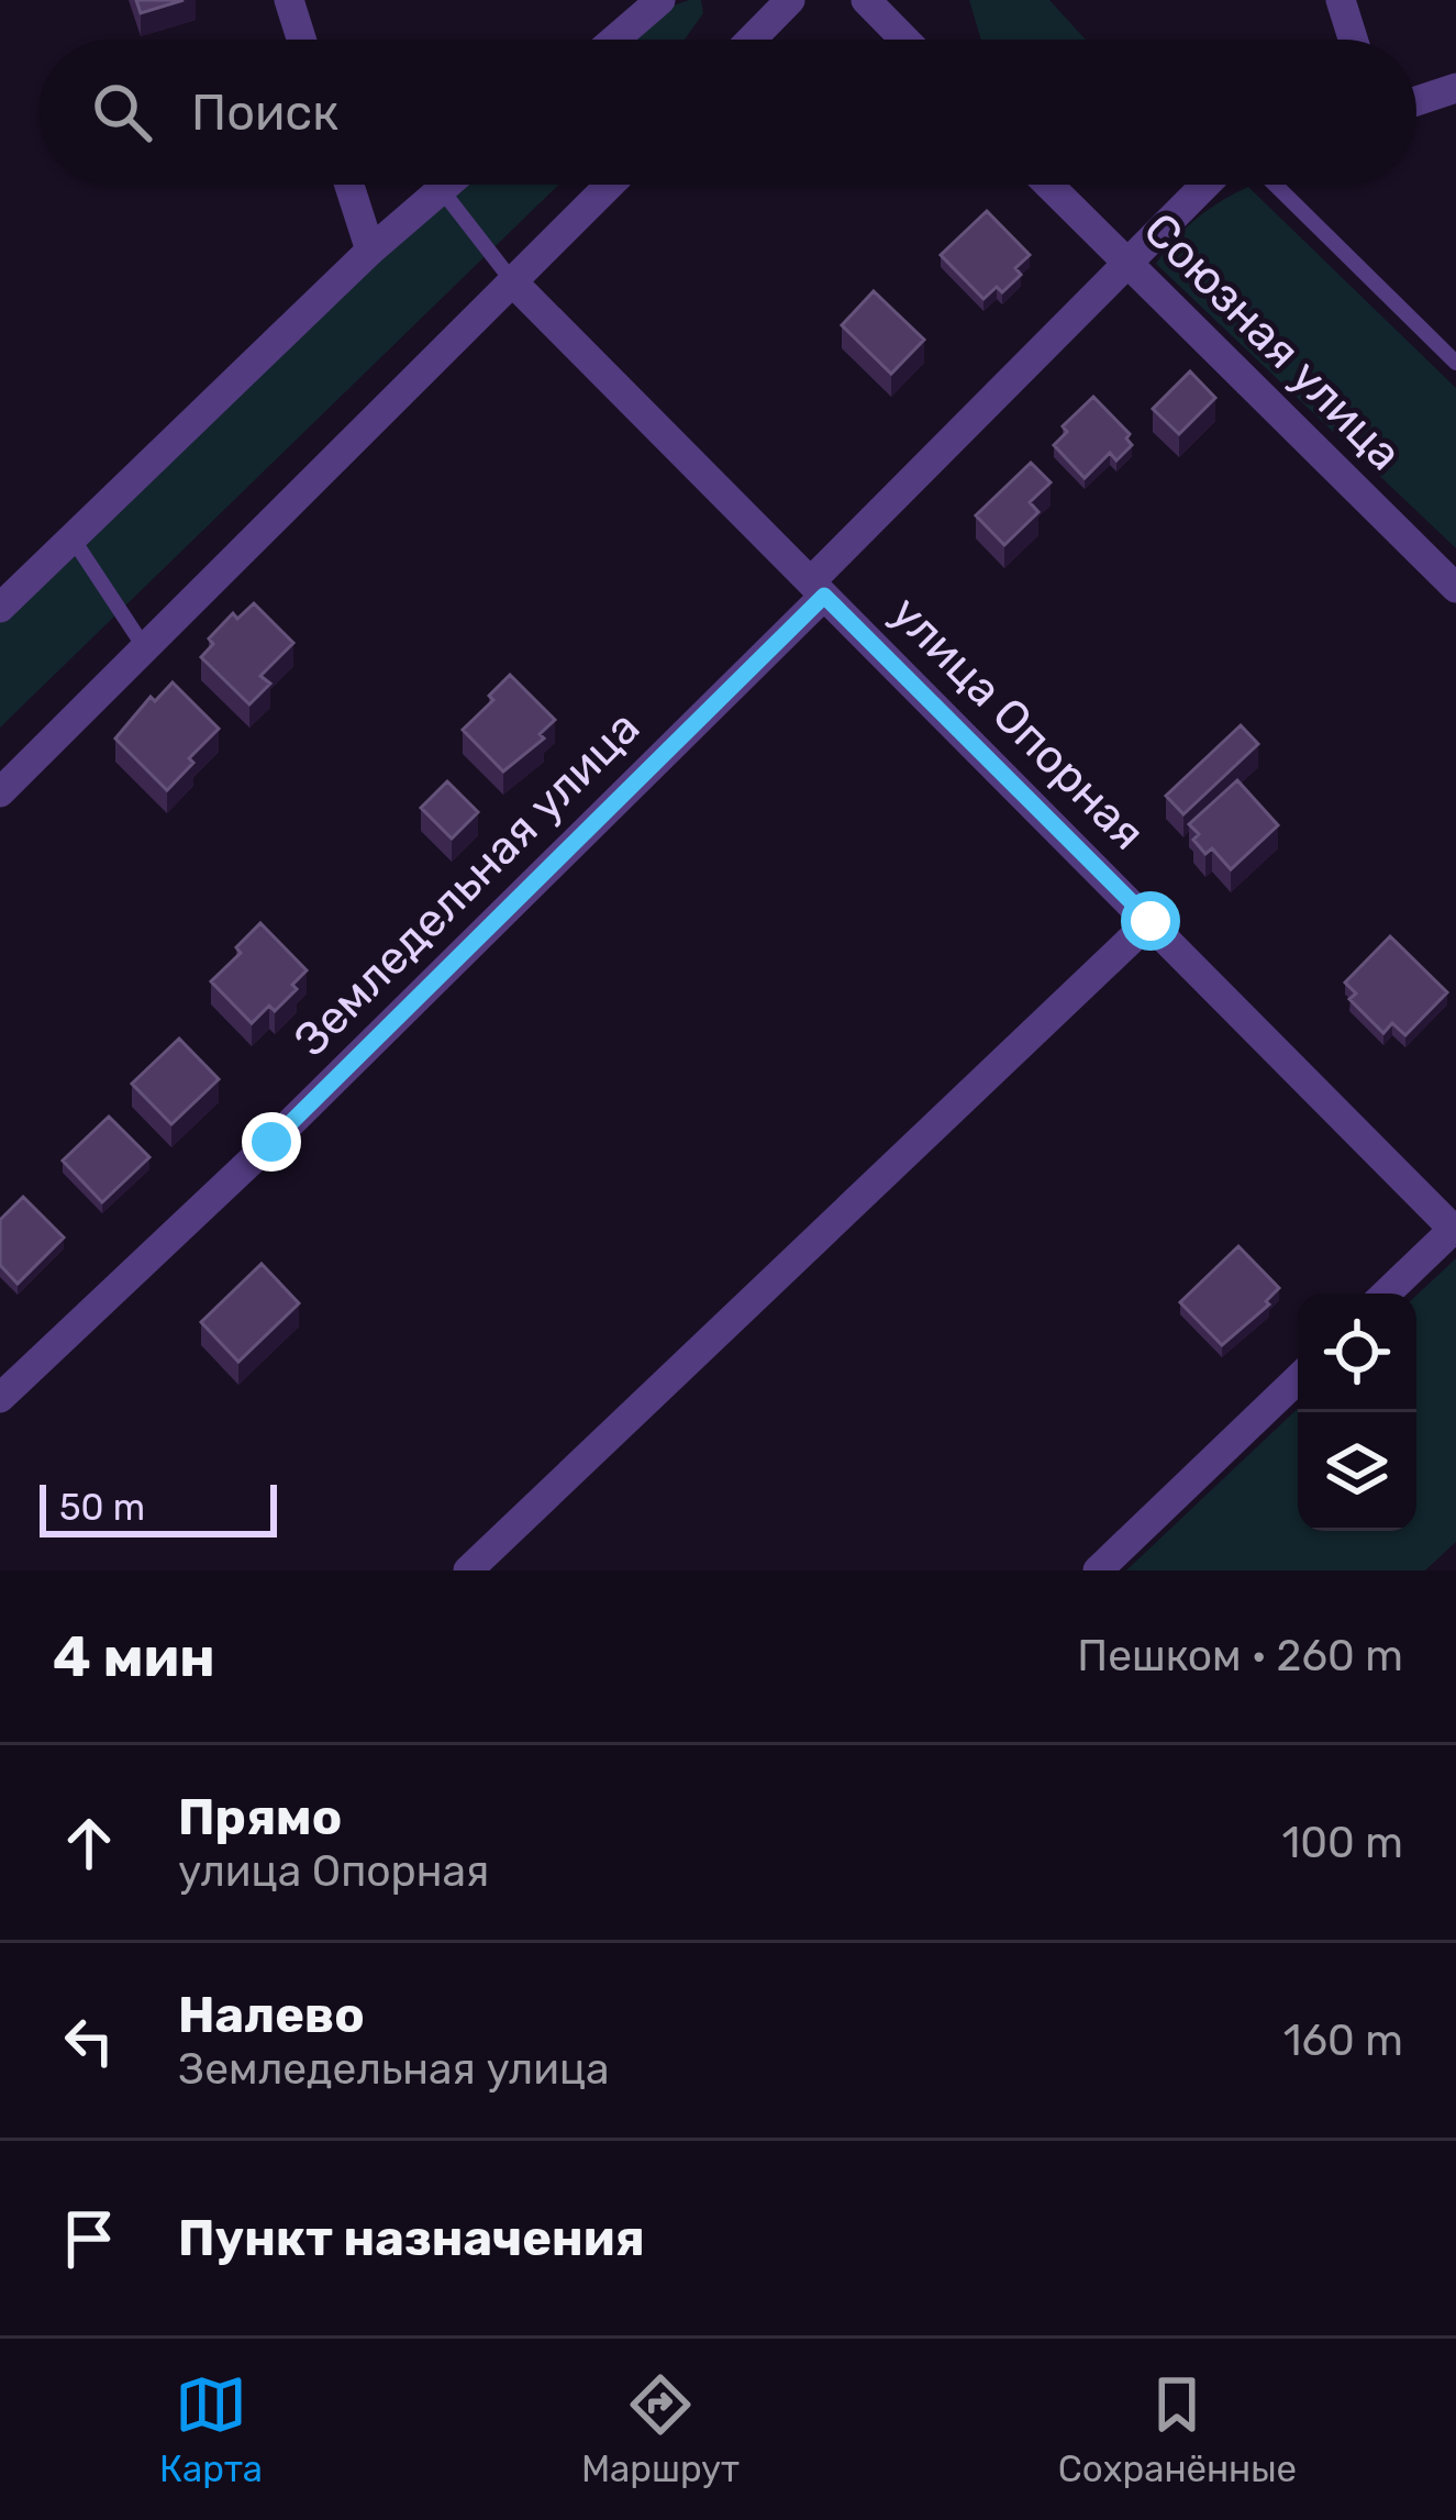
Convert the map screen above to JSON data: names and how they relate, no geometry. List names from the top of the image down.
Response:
{
  "streets": {
    "street": ["Союзная улица", "улица Опорная", "Земледельная улица"]
  },
  "crossings": [
    ["Союзная улица", "Земледельная улица"],
    ["улица Опорная", "Земледельная улица"]
  ],
  "scale_bar": "50 m",
  "page": {
    "search": "Поиск",
    "scale": "50 m",
    "heading": ["4 мин", "Пешком · 260 m"],
    "list": [
      ["Прямо", "улица Опорная", "100 m"],
      ["Налево", "Земледельная улица", "160 m"],
      "Пункт назначения"
    ],
    "nav": ["Карта", "Маршрут", "Сохранённые"]
  }
}
